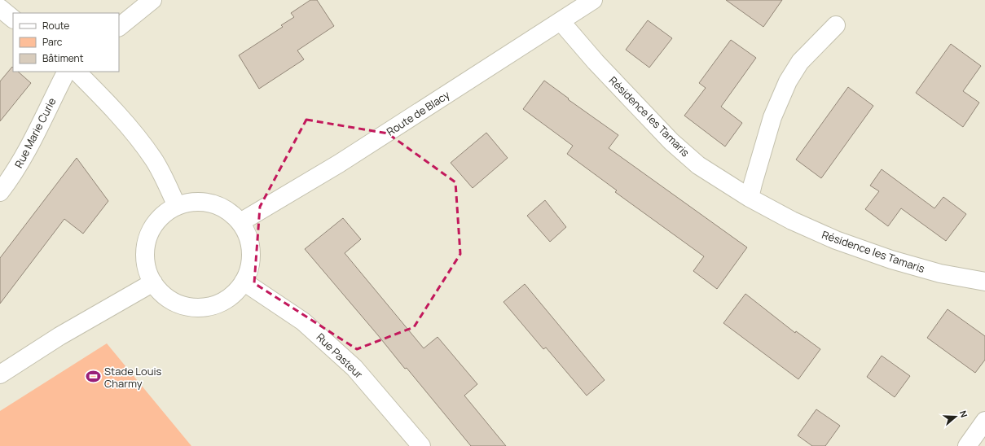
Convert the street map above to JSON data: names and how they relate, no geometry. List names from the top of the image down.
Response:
{
  "streets": {
    "street": [
      "Route de Blacy",
      "Résidence les Tamaris",
      "Rue Marie Curie",
      "Rue Pasteur"
    ]
  },
  "crossings": [
    ["Route de Blacy", "Résidence les Tamaris"],
    ["Route de Blacy", "Rue Pasteur"]
  ],
  "places": {
    "sports": ["Stade Louis Charmy"]
  },
  "legend": ["Route", "Parc", "Bâtiment"],
  "north": "right"
}
